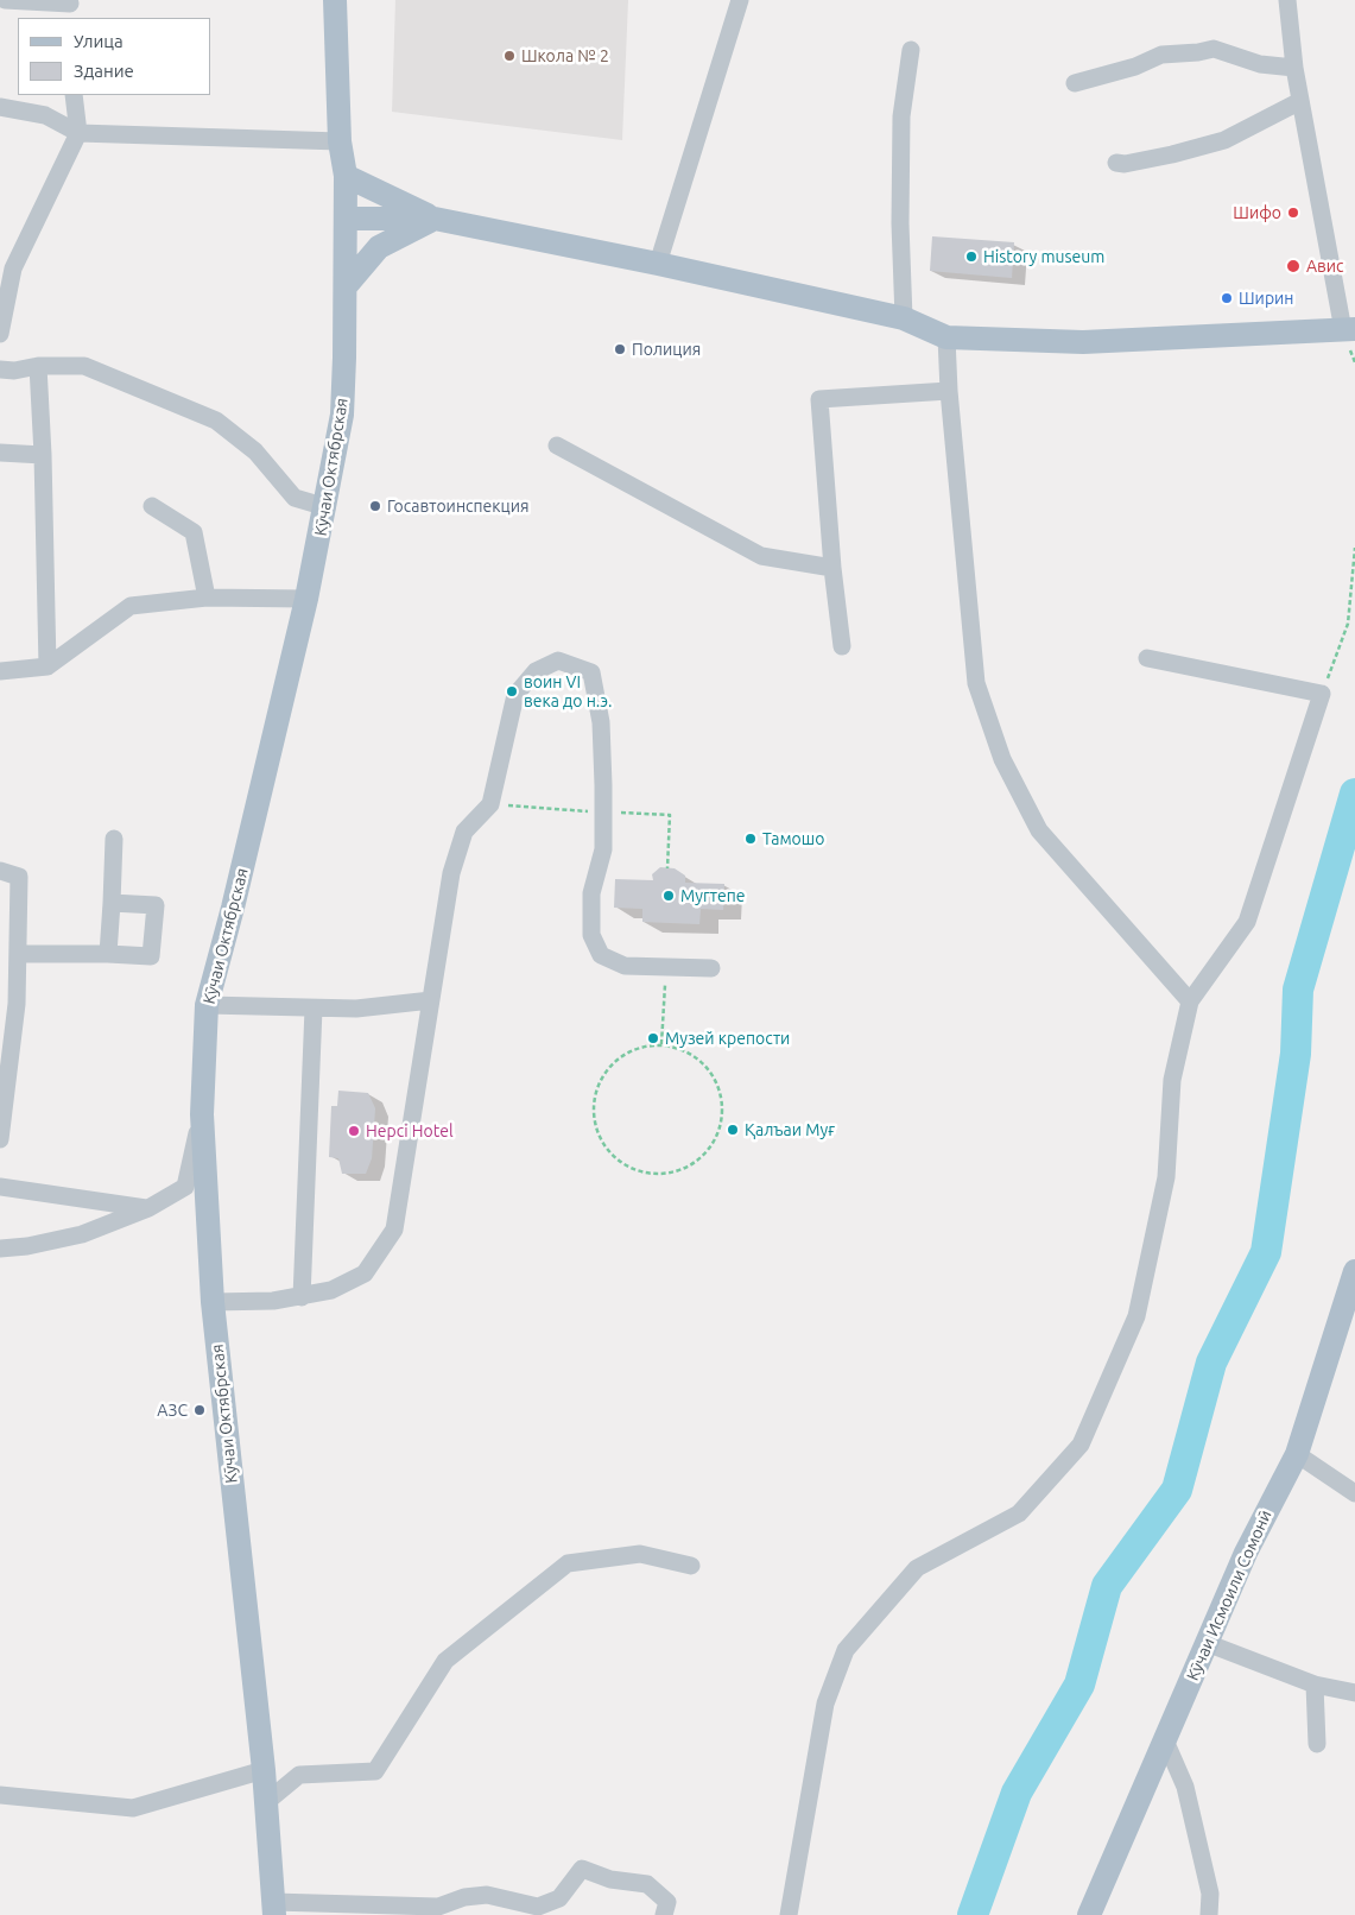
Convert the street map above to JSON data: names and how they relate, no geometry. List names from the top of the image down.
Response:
{
  "streets": {
    "main road": ["Кӯчаи Октябрская", "Кӯчаи Исмоили Сомонӣ"]
  },
  "places": [
    "Школа № 2",
    "Шифо",
    "History museum",
    "Авис",
    "Ширин",
    "Полиция",
    "Госавтоинспекция",
    "воин VI века до н.э.",
    "Тамошо",
    "Мугтепе",
    "Музей крепости",
    "Қалъаи Муғ",
    "Hepci Hotel",
    "АЗС"
  ],
  "legend": ["Улица", "Здание"]
}
